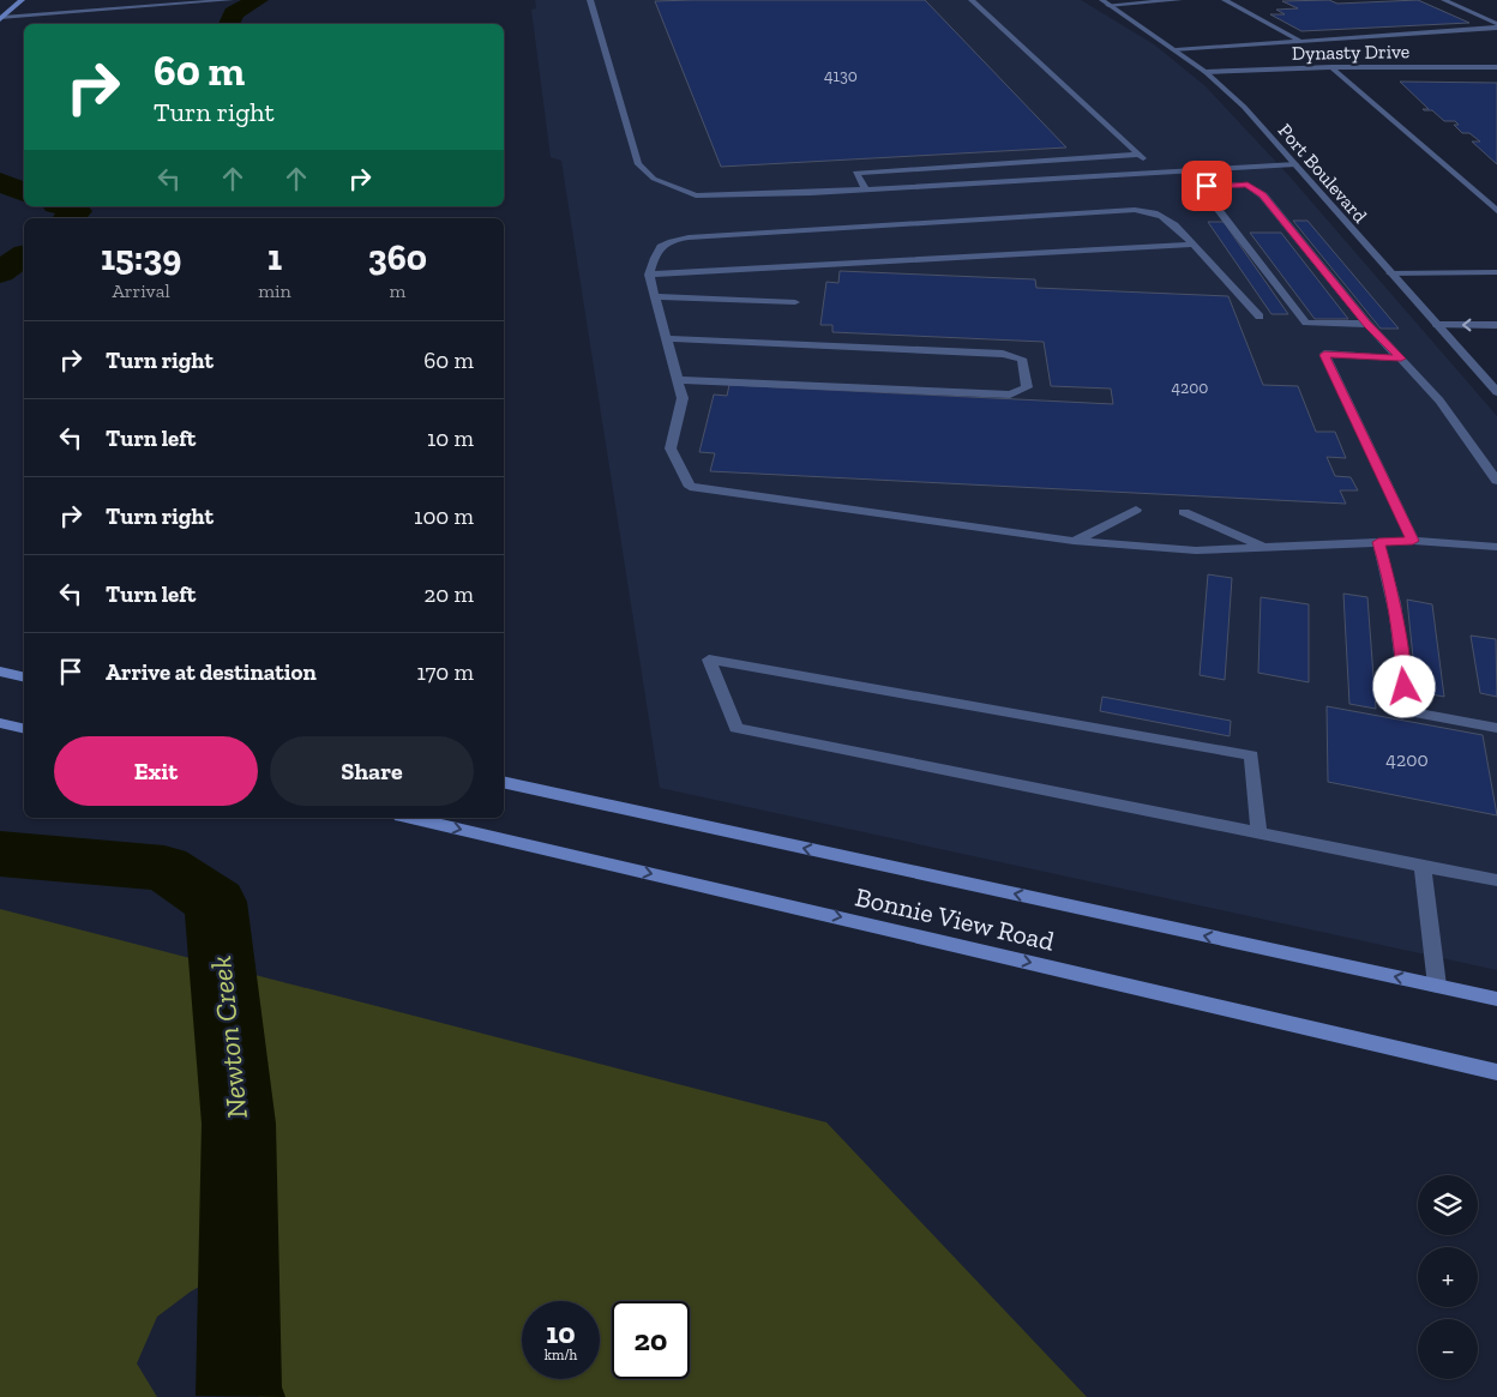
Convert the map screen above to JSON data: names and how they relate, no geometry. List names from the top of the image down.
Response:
{
  "streets": {
    "main road": ["Bonnie View Road"],
    "street": ["Dynasty Drive", "Port Boulevard"]
  },
  "crossings": [
    ["Dynasty Drive", "Port Boulevard"]
  ],
  "water": ["Newton Creek"],
  "house_numbers": ["4130", "4200", "4200"],
  "page": {
    "turn": ["60 m", "Turn right"],
    "eta": [
      "15:39",
      "Arrival",
      "1",
      "min",
      "360",
      "m"
    ],
    "list": [
      {
        "name": "Turn right",
        "value": "60 m"
      },
      {
        "name": "Turn left",
        "value": "10 m"
      },
      {
        "name": "Turn right",
        "value": "100 m"
      },
      {
        "name": "Turn left",
        "value": "20 m"
      },
      {
        "name": "Arrive at destination",
        "value": "170 m"
      }
    ],
    "buttons": ["Exit", "Share"],
    "map_buttons": ["+", "−"],
    "speed": "10 km/h",
    "limit": "20"
  }
}
